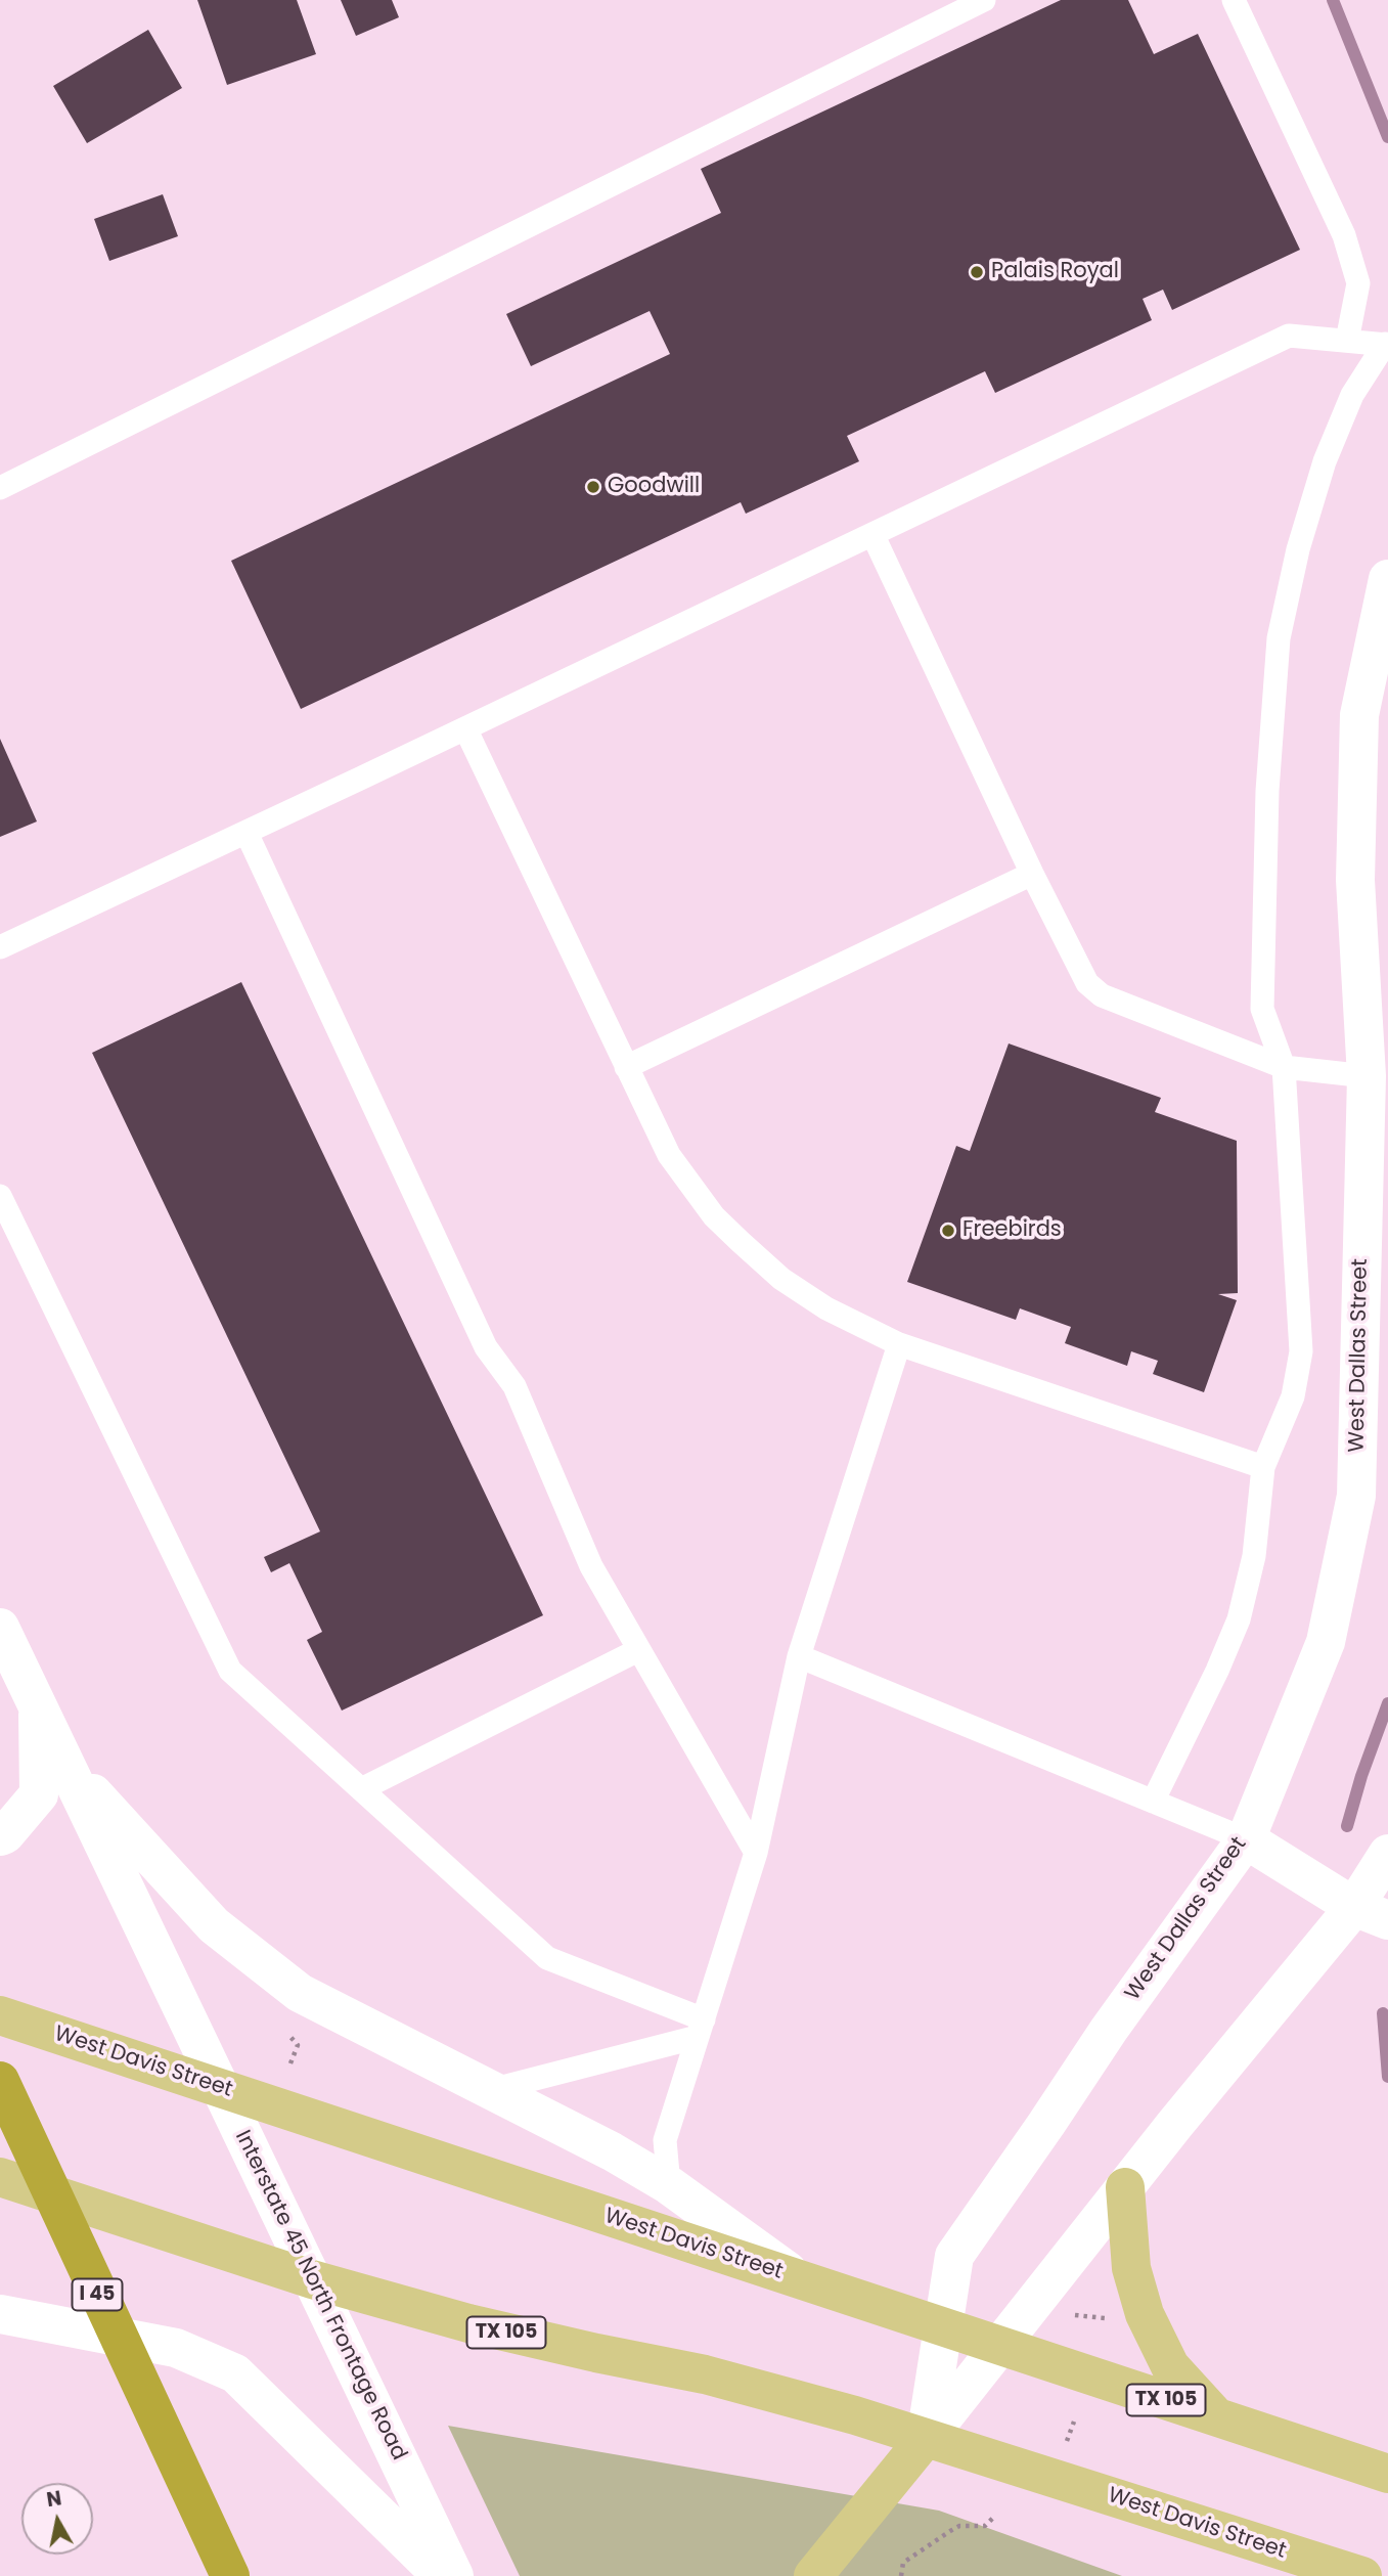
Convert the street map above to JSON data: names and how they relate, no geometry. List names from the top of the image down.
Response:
{
  "streets": {
    "highway": ["I 45"],
    "main road": ["West Davis Street", "TX 105"],
    "street": ["West Dallas Street", "Interstate 45 North Frontage Road"]
  },
  "crossings": [
    ["West Dallas Street", "West Davis Street"],
    ["West Davis Street", "Interstate 45 North Frontage Road"]
  ],
  "places": ["Palais Royal", "Goodwill", "Freebirds"],
  "north": "top"
}
